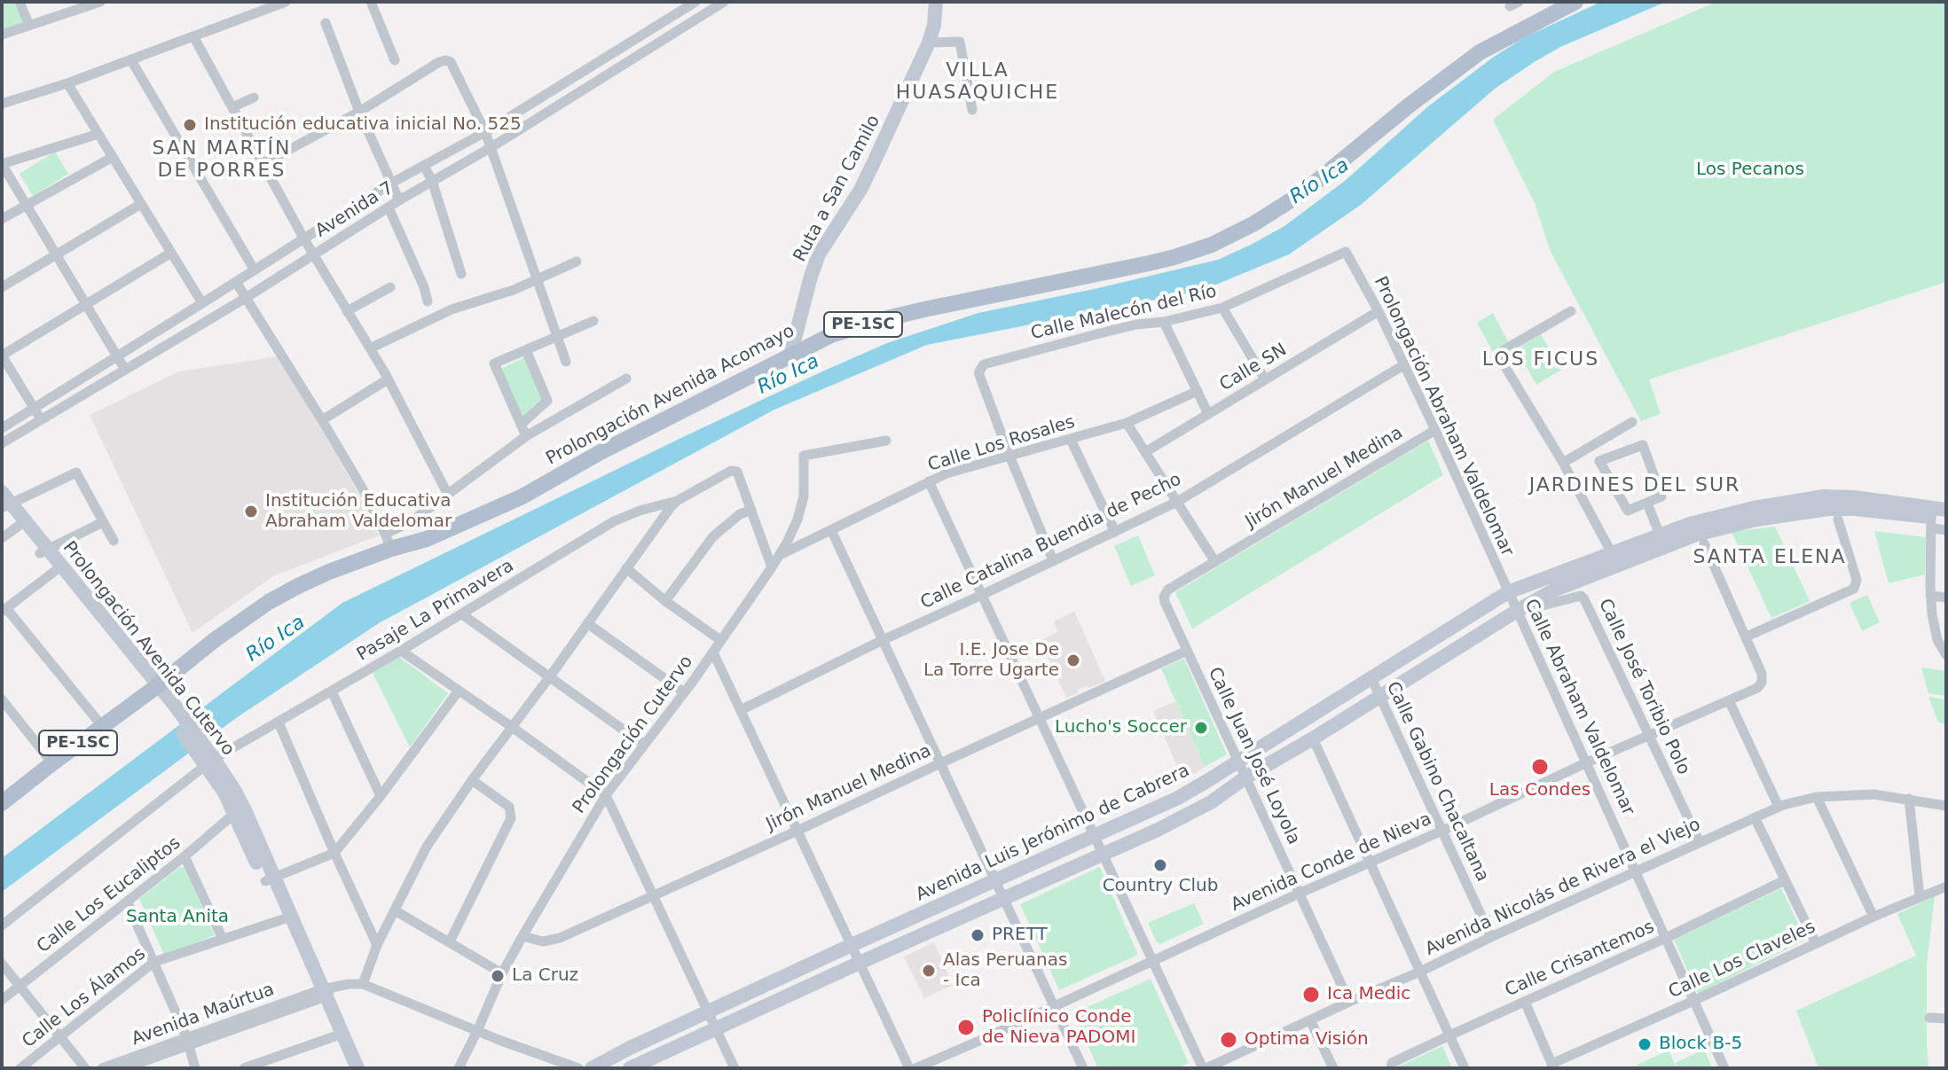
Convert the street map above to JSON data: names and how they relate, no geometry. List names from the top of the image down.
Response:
{
  "streets": {
    "main road": ["PE-1SC", "Prolongación Avenida Acomayo"],
    "street": [
      "Ruta a San Camilo",
      "Avenida 7",
      "Calle Malecón del Río",
      "Calle SN",
      "Prolongación Abraham Valdelomar",
      "Calle Los Rosales",
      "Jirón Manuel Medina",
      "Calle Catalina Buendia de Pecho",
      "Pasaje La Primavera",
      "Prolongación Avenida Cutervo",
      "Calle José Toribio Polo",
      "Calle Abraham Valdelomar",
      "Prolongación Cutervo",
      "Calle Juan José Loyola",
      "Calle Gabino Chacaltana",
      "Avenida Luis Jerónimo de Cabrera",
      "Avenida Conde de Nieva",
      "Avenida Nicolás de Rivera el Viejo",
      "Calle Los Eucaliptos",
      "Calle Crisantemos",
      "Calle Los Claveles",
      "Calle Los Álamos",
      "Avenida Maúrtua"
    ]
  },
  "crossings": [
    ["Ruta a San Camilo", "Prolongación Avenida Acomayo"],
    ["Calle Malecón del Río", "Prolongación Abraham Valdelomar"],
    ["Calle Malecón del Río", "Calle Los Rosales"],
    ["Calle SN", "Prolongación Abraham Valdelomar"],
    ["Prolongación Avenida Acomayo", "Prolongación Avenida Cutervo"],
    ["Prolongación Abraham Valdelomar", "Jirón Manuel Medina"],
    ["Prolongación Abraham Valdelomar", "Calle Catalina Buendia de Pecho"],
    ["Prolongación Abraham Valdelomar", "Calle Abraham Valdelomar"],
    ["Prolongación Abraham Valdelomar", "Avenida Luis Jerónimo de Cabrera"],
    ["Calle Los Rosales", "Prolongación Cutervo"],
    ["Jirón Manuel Medina", "Prolongación Cutervo"],
    ["Jirón Manuel Medina", "Calle Juan José Loyola"],
    ["Pasaje La Primavera", "Prolongación Avenida Cutervo"],
    ["Prolongación Avenida Cutervo", "Calle Los Eucaliptos"],
    ["Prolongación Avenida Cutervo", "Calle Los Álamos"],
    ["Prolongación Avenida Cutervo", "Avenida Maúrtua"],
    ["Calle José Toribio Polo", "Calle Abraham Valdelomar"],
    ["Calle José Toribio Polo", "Avenida Luis Jerónimo de Cabrera"],
    ["Calle José Toribio Polo", "Avenida Conde de Nieva"],
    ["Calle José Toribio Polo", "Avenida Nicolás de Rivera el Viejo"],
    ["Calle Abraham Valdelomar", "Avenida Luis Jerónimo de Cabrera"],
    ["Calle Abraham Valdelomar", "Avenida Conde de Nieva"],
    ["Calle Abraham Valdelomar", "Avenida Nicolás de Rivera el Viejo"],
    ["Calle Abraham Valdelomar", "Calle Crisantemos"],
    ["Calle Abraham Valdelomar", "Calle Los Claveles"],
    ["Calle Juan José Loyola", "Avenida Luis Jerónimo de Cabrera"],
    ["Calle Juan José Loyola", "Avenida Conde de Nieva"],
    ["Calle Juan José Loyola", "Avenida Nicolás de Rivera el Viejo"],
    ["Calle Gabino Chacaltana", "Avenida Luis Jerónimo de Cabrera"],
    ["Calle Gabino Chacaltana", "Avenida Conde de Nieva"],
    ["Calle Gabino Chacaltana", "Avenida Nicolás de Rivera el Viejo"]
  ],
  "districts": [
    "VILLA HUASAQUICHE",
    "SAN MARTÍN DE PORRES",
    "LOS FICUS",
    "JARDINES DEL SUR",
    "SANTA ELENA"
  ],
  "water": ["Río Ica"],
  "parks": ["Los Pecanos", "Santa Anita"],
  "places": [
    "Institución educativa inicial No. 525",
    "Institución Educativa Abraham Valdelomar",
    "I.E. Jose De La Torre Ugarte",
    "Lucho's Soccer",
    "Las Condes",
    "Country Club",
    "PRETT",
    "Alas Peruanas - Ica",
    "La Cruz",
    "Ica Medic",
    "Policlínico Conde de Nieva PADOMI",
    "Optima Visión",
    "Block B-5"
  ]
}
